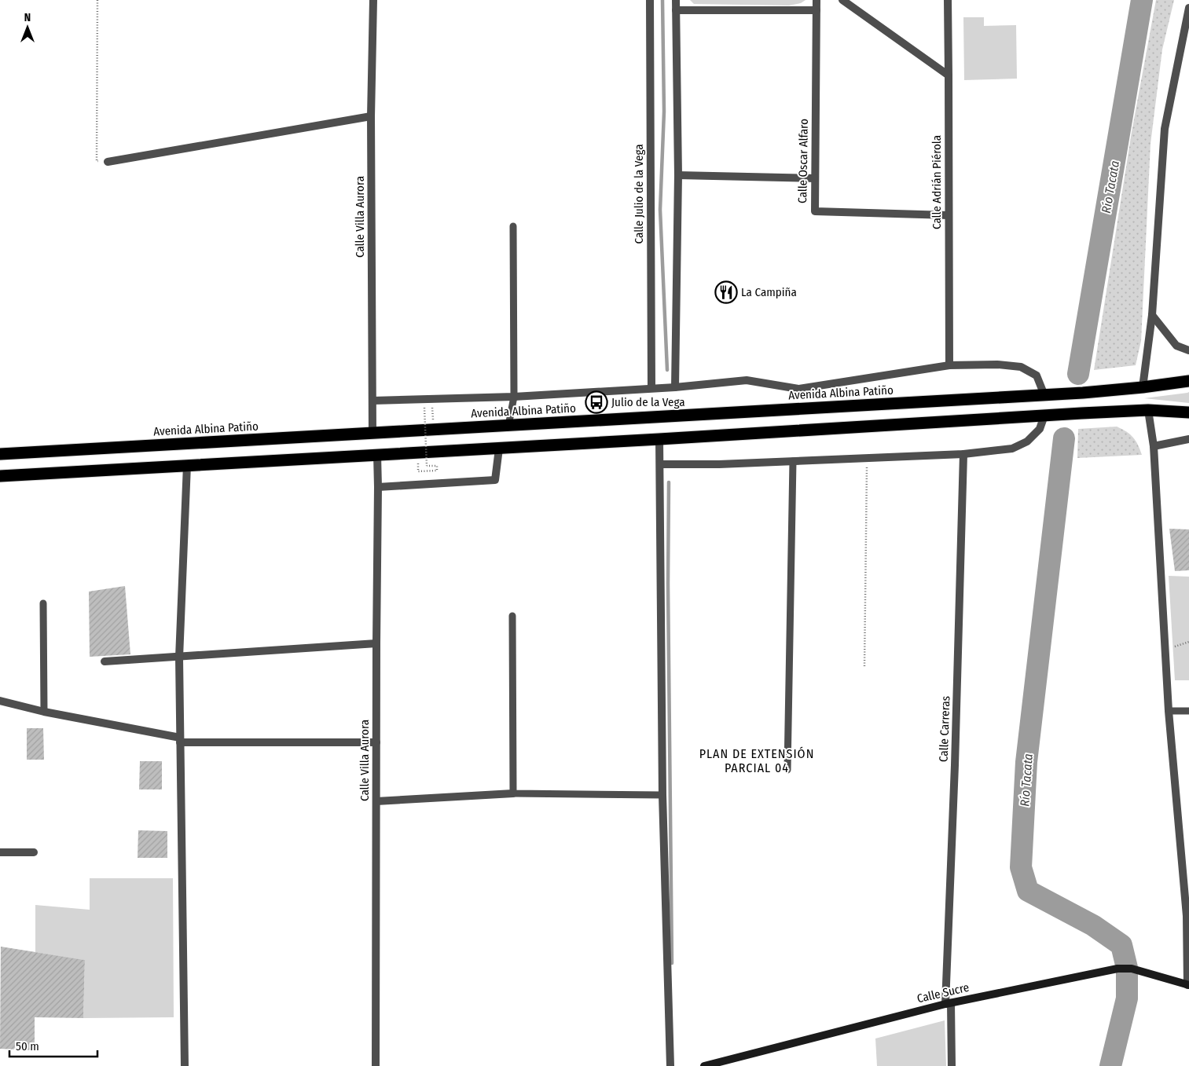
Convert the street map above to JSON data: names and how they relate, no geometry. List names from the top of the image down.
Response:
{
  "streets": {
    "highway": ["Avenida Albina Patiño"],
    "main road": ["Calle Sucre"],
    "street": [
      "Calle Oscar Alfaro",
      "Calle Adrián Piérola",
      "Calle Julio de la Vega",
      "Calle Villa Aurora",
      "Calle Carreras"
    ]
  },
  "crossings": [
    ["Calle Oscar Alfaro", "Calle Adrián Piérola"],
    ["Calle Villa Aurora", "Avenida Albina Patiño"],
    ["Calle Carreras", "Calle Sucre"]
  ],
  "districts": ["PLAN DE EXTENSIÓN PARCIAL 04"],
  "water": ["Río Tacata"],
  "places": {
    "restaurant": ["La Campiña"],
    "bus stop": ["Julio de la Vega"]
  },
  "scale_bar": "50 m",
  "north": "top"
}
